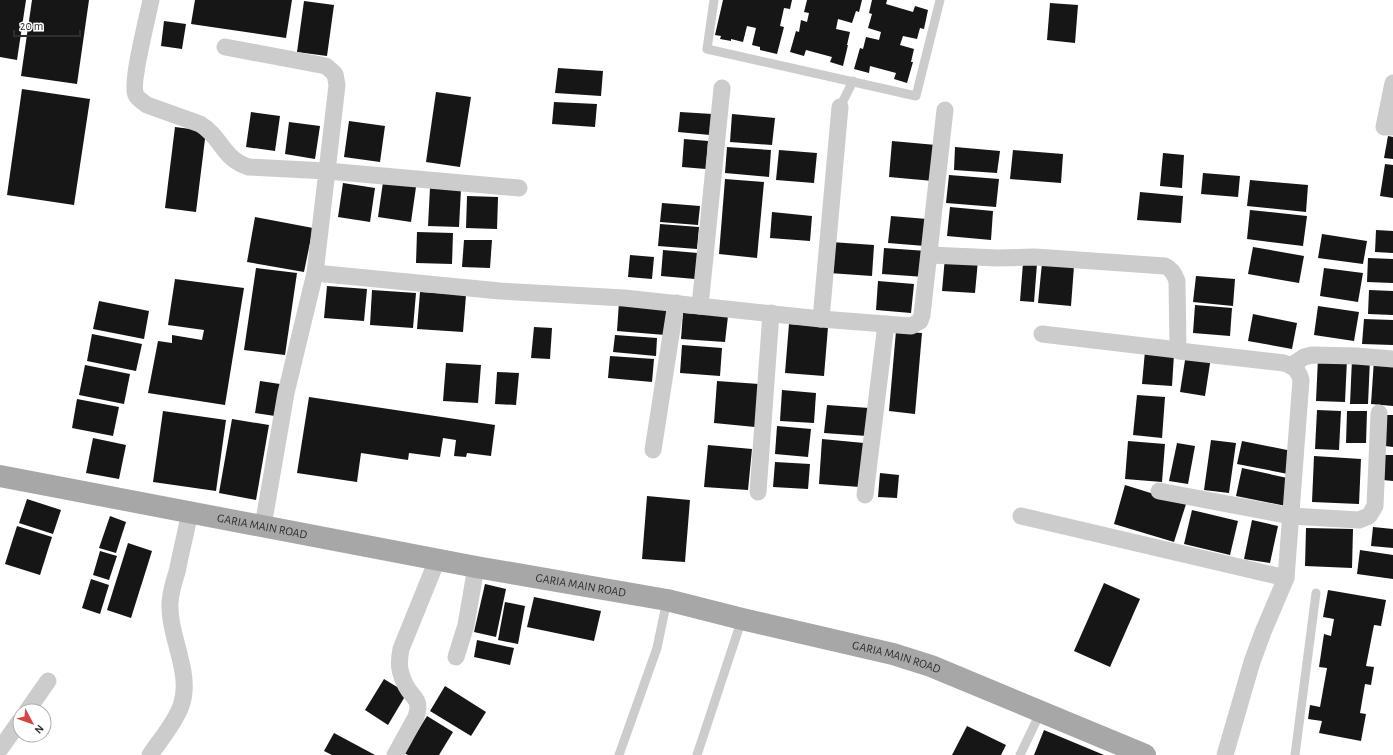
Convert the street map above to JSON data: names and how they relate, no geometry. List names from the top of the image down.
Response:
{
  "streets": {
    "main road": ["GARIA MAIN ROAD"]
  },
  "scale_bar": "20 m",
  "north": "bottom right"
}
